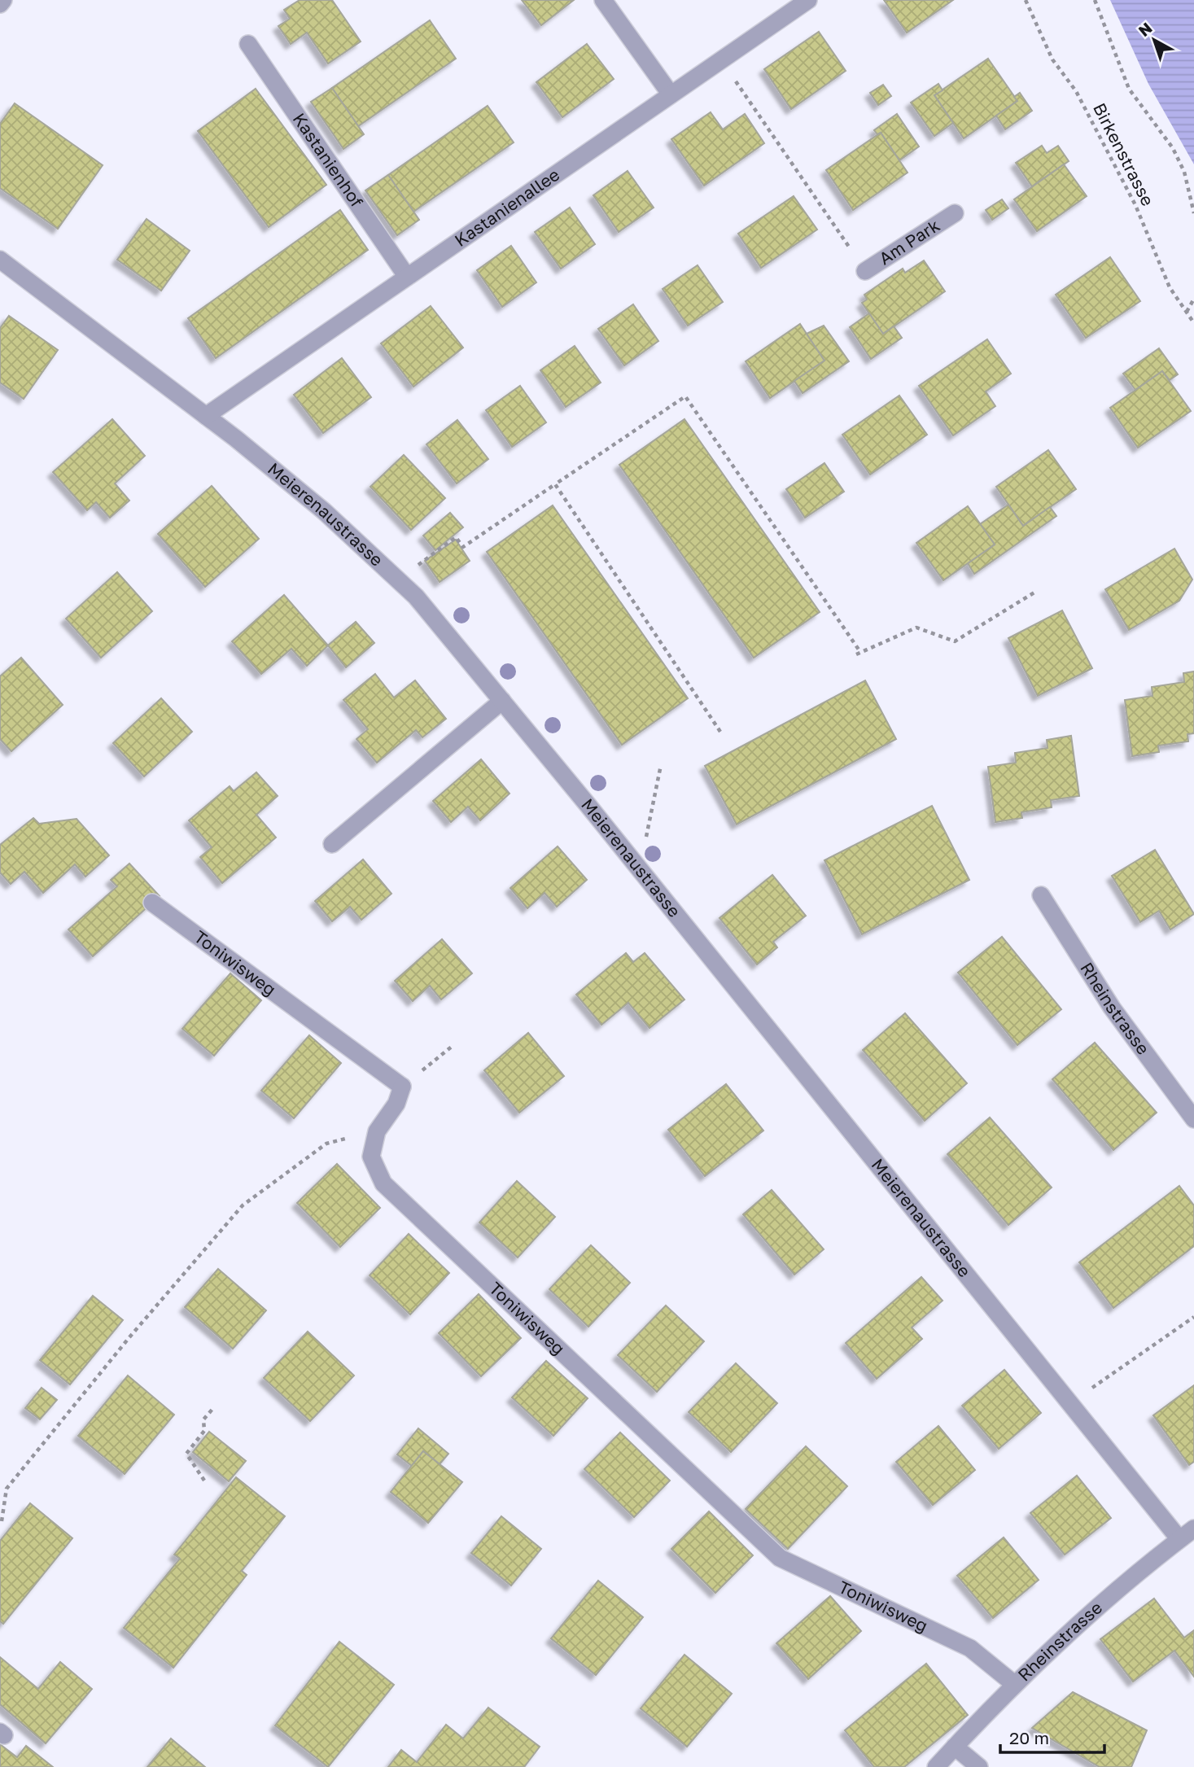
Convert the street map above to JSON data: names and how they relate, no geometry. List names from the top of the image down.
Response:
{
  "streets": {
    "street": [
      "Kastanienhof",
      "Kastanienallee",
      "Am Park",
      "Meierenaustrasse",
      "Toniwisweg",
      "Rheinstrasse"
    ],
    "path": ["Birkenstrasse"]
  },
  "crossings": [
    ["Kastanienhof", "Kastanienallee"],
    ["Kastanienallee", "Meierenaustrasse"],
    ["Meierenaustrasse", "Rheinstrasse"],
    ["Toniwisweg", "Rheinstrasse"]
  ],
  "scale_bar": "20 m",
  "north": "top left"
}
